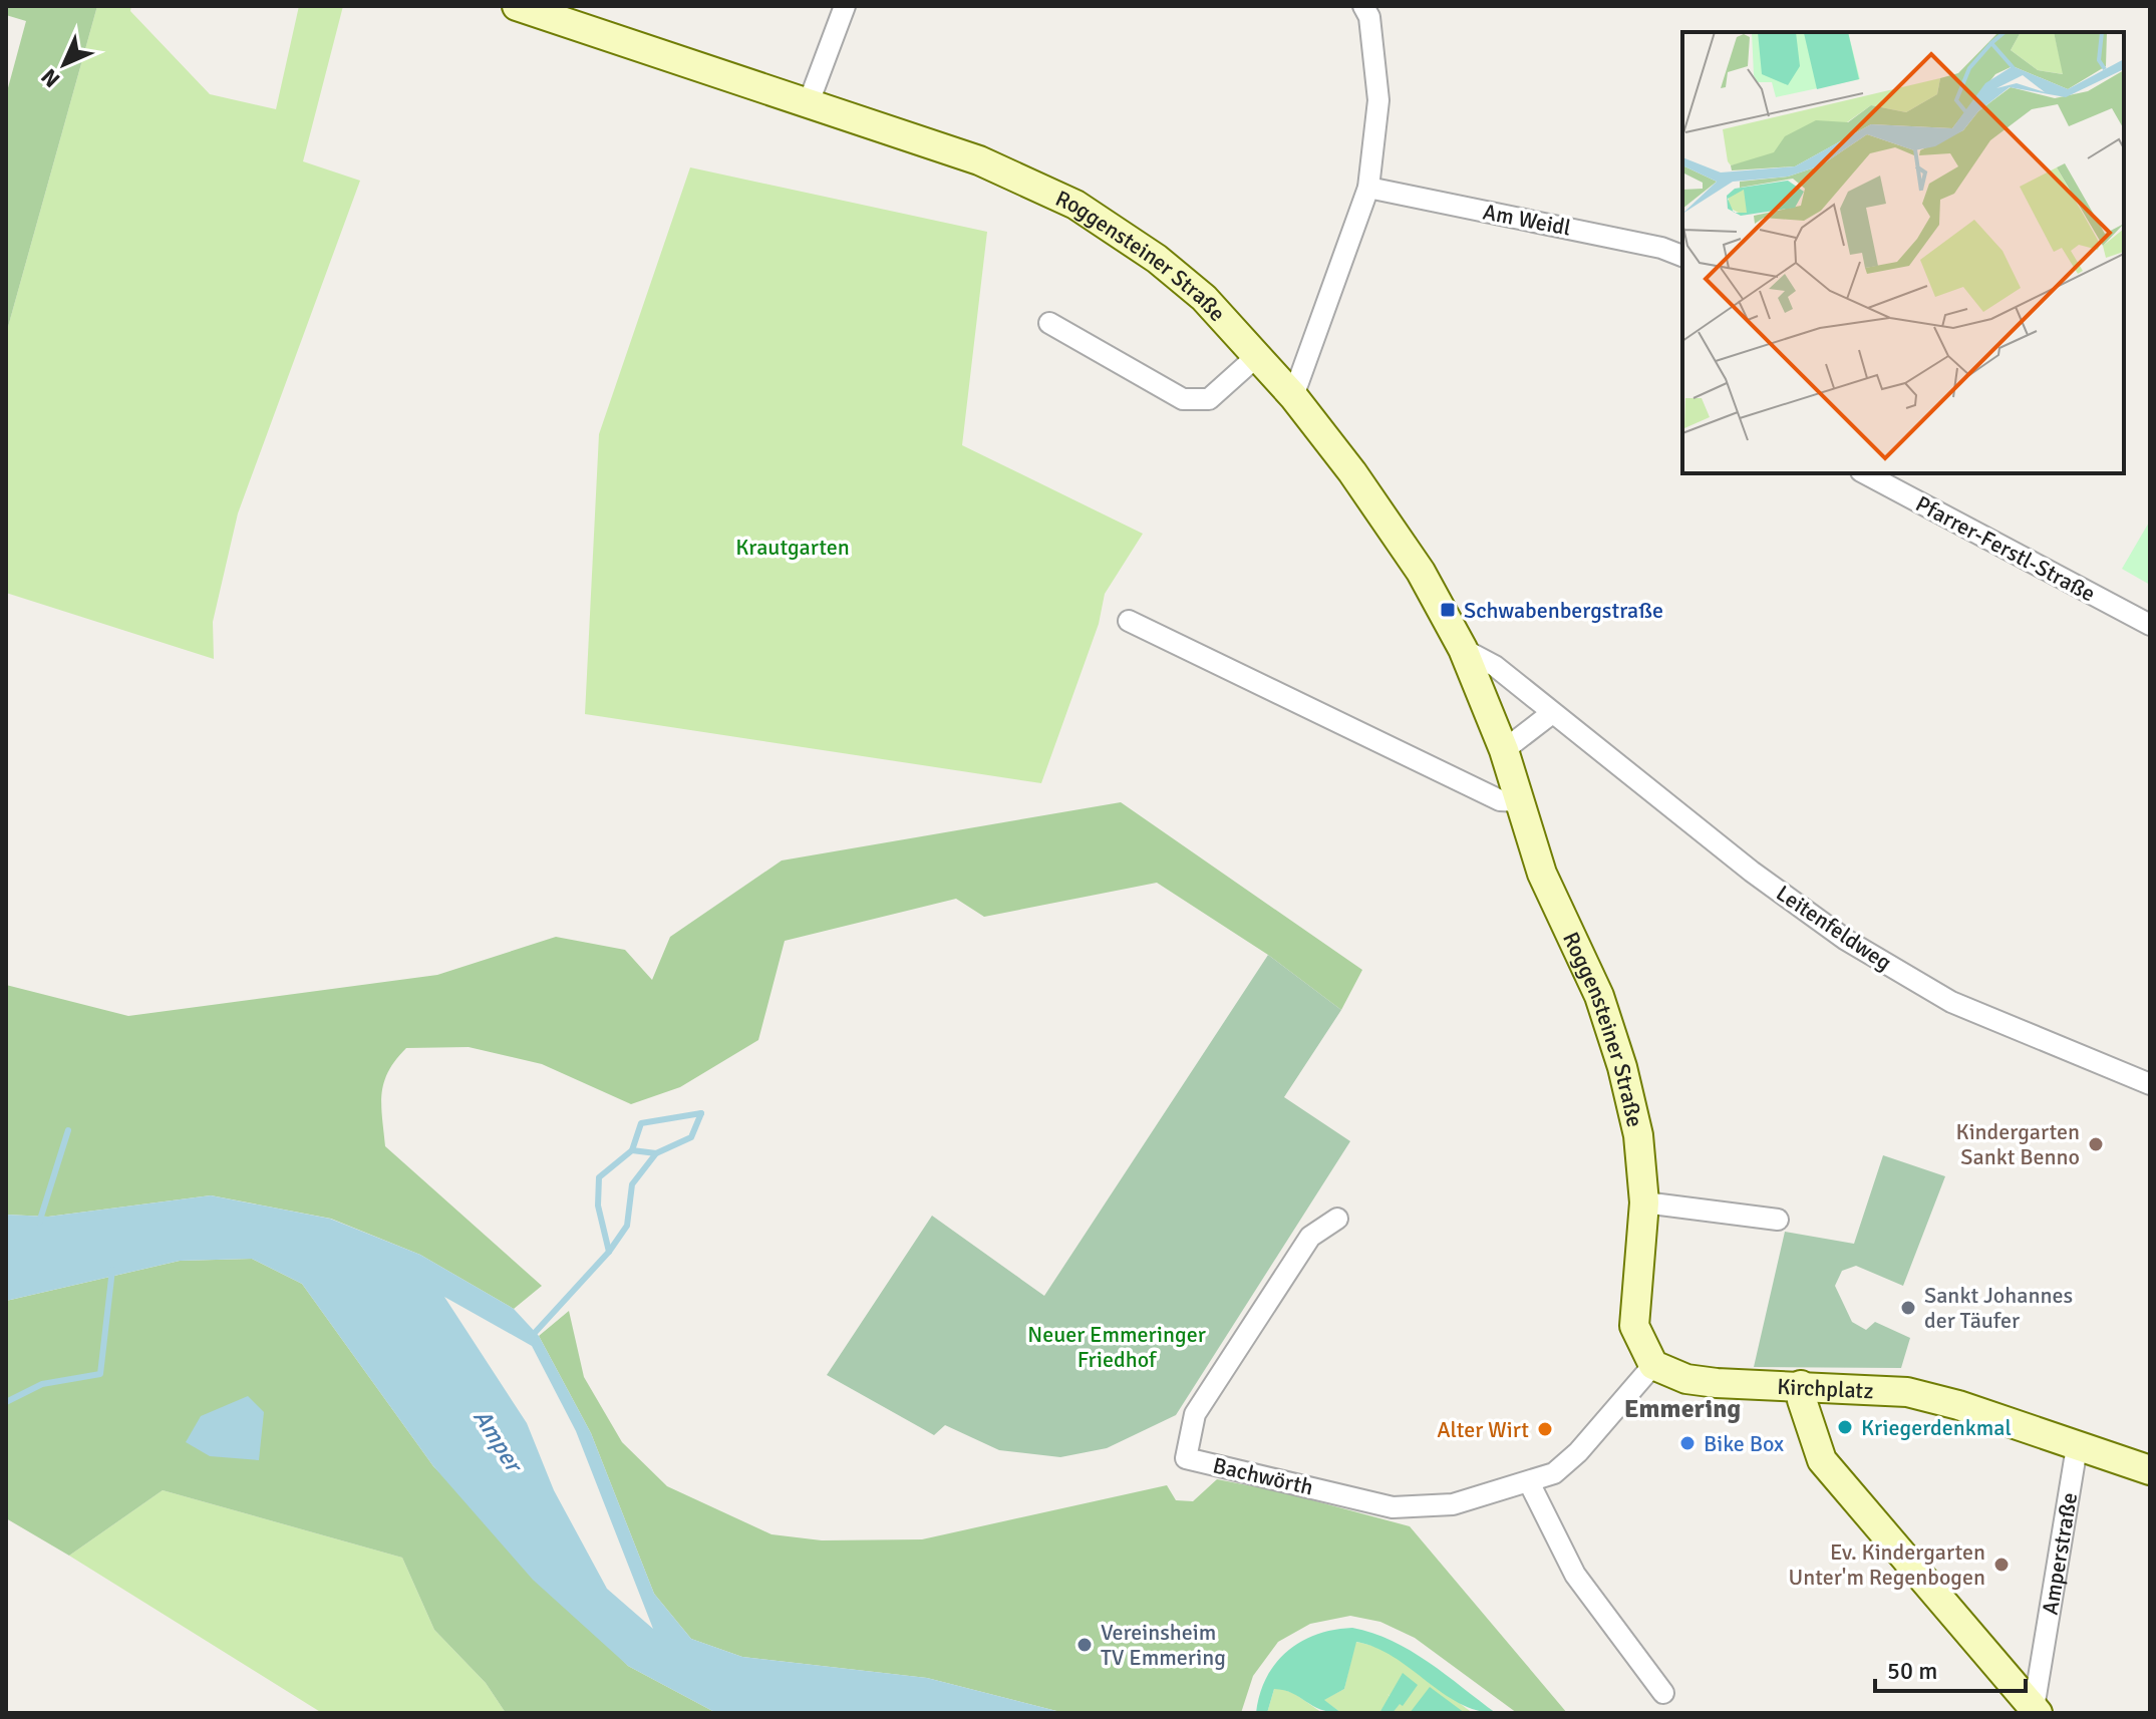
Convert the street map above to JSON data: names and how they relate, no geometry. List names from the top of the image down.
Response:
{
  "streets": {
    "street": [
      "Am Weidl",
      "Roggensteiner Straße",
      "Pfarrer-Ferstl-Straße",
      "Leitenfeldweg",
      "Kirchplatz",
      "Bachwörth",
      "Amperstraße"
    ]
  },
  "crossings": [
    ["Roggensteiner Straße", "Leitenfeldweg"],
    ["Roggensteiner Straße", "Kirchplatz"],
    ["Roggensteiner Straße", "Bachwörth"],
    ["Kirchplatz", "Bachwörth"],
    ["Kirchplatz", "Amperstraße"]
  ],
  "districts": ["Emmering"],
  "water": ["Amper"],
  "parks": ["Krautgarten", "Neuer Emmeringer Friedhof"],
  "places": {
    "transit": ["Schwabenbergstraße"],
    "other": [
      "Kindergarten Sankt Benno",
      "Sankt Johannes der Täufer",
      "Kriegerdenkmal",
      "Alter Wirt",
      "Bike Box",
      "Ev. Kindergarten Unter'm Regenbogen",
      "Vereinsheim TV Emmering"
    ]
  },
  "scale_bar": "50 m",
  "north": "bottom left"
}
